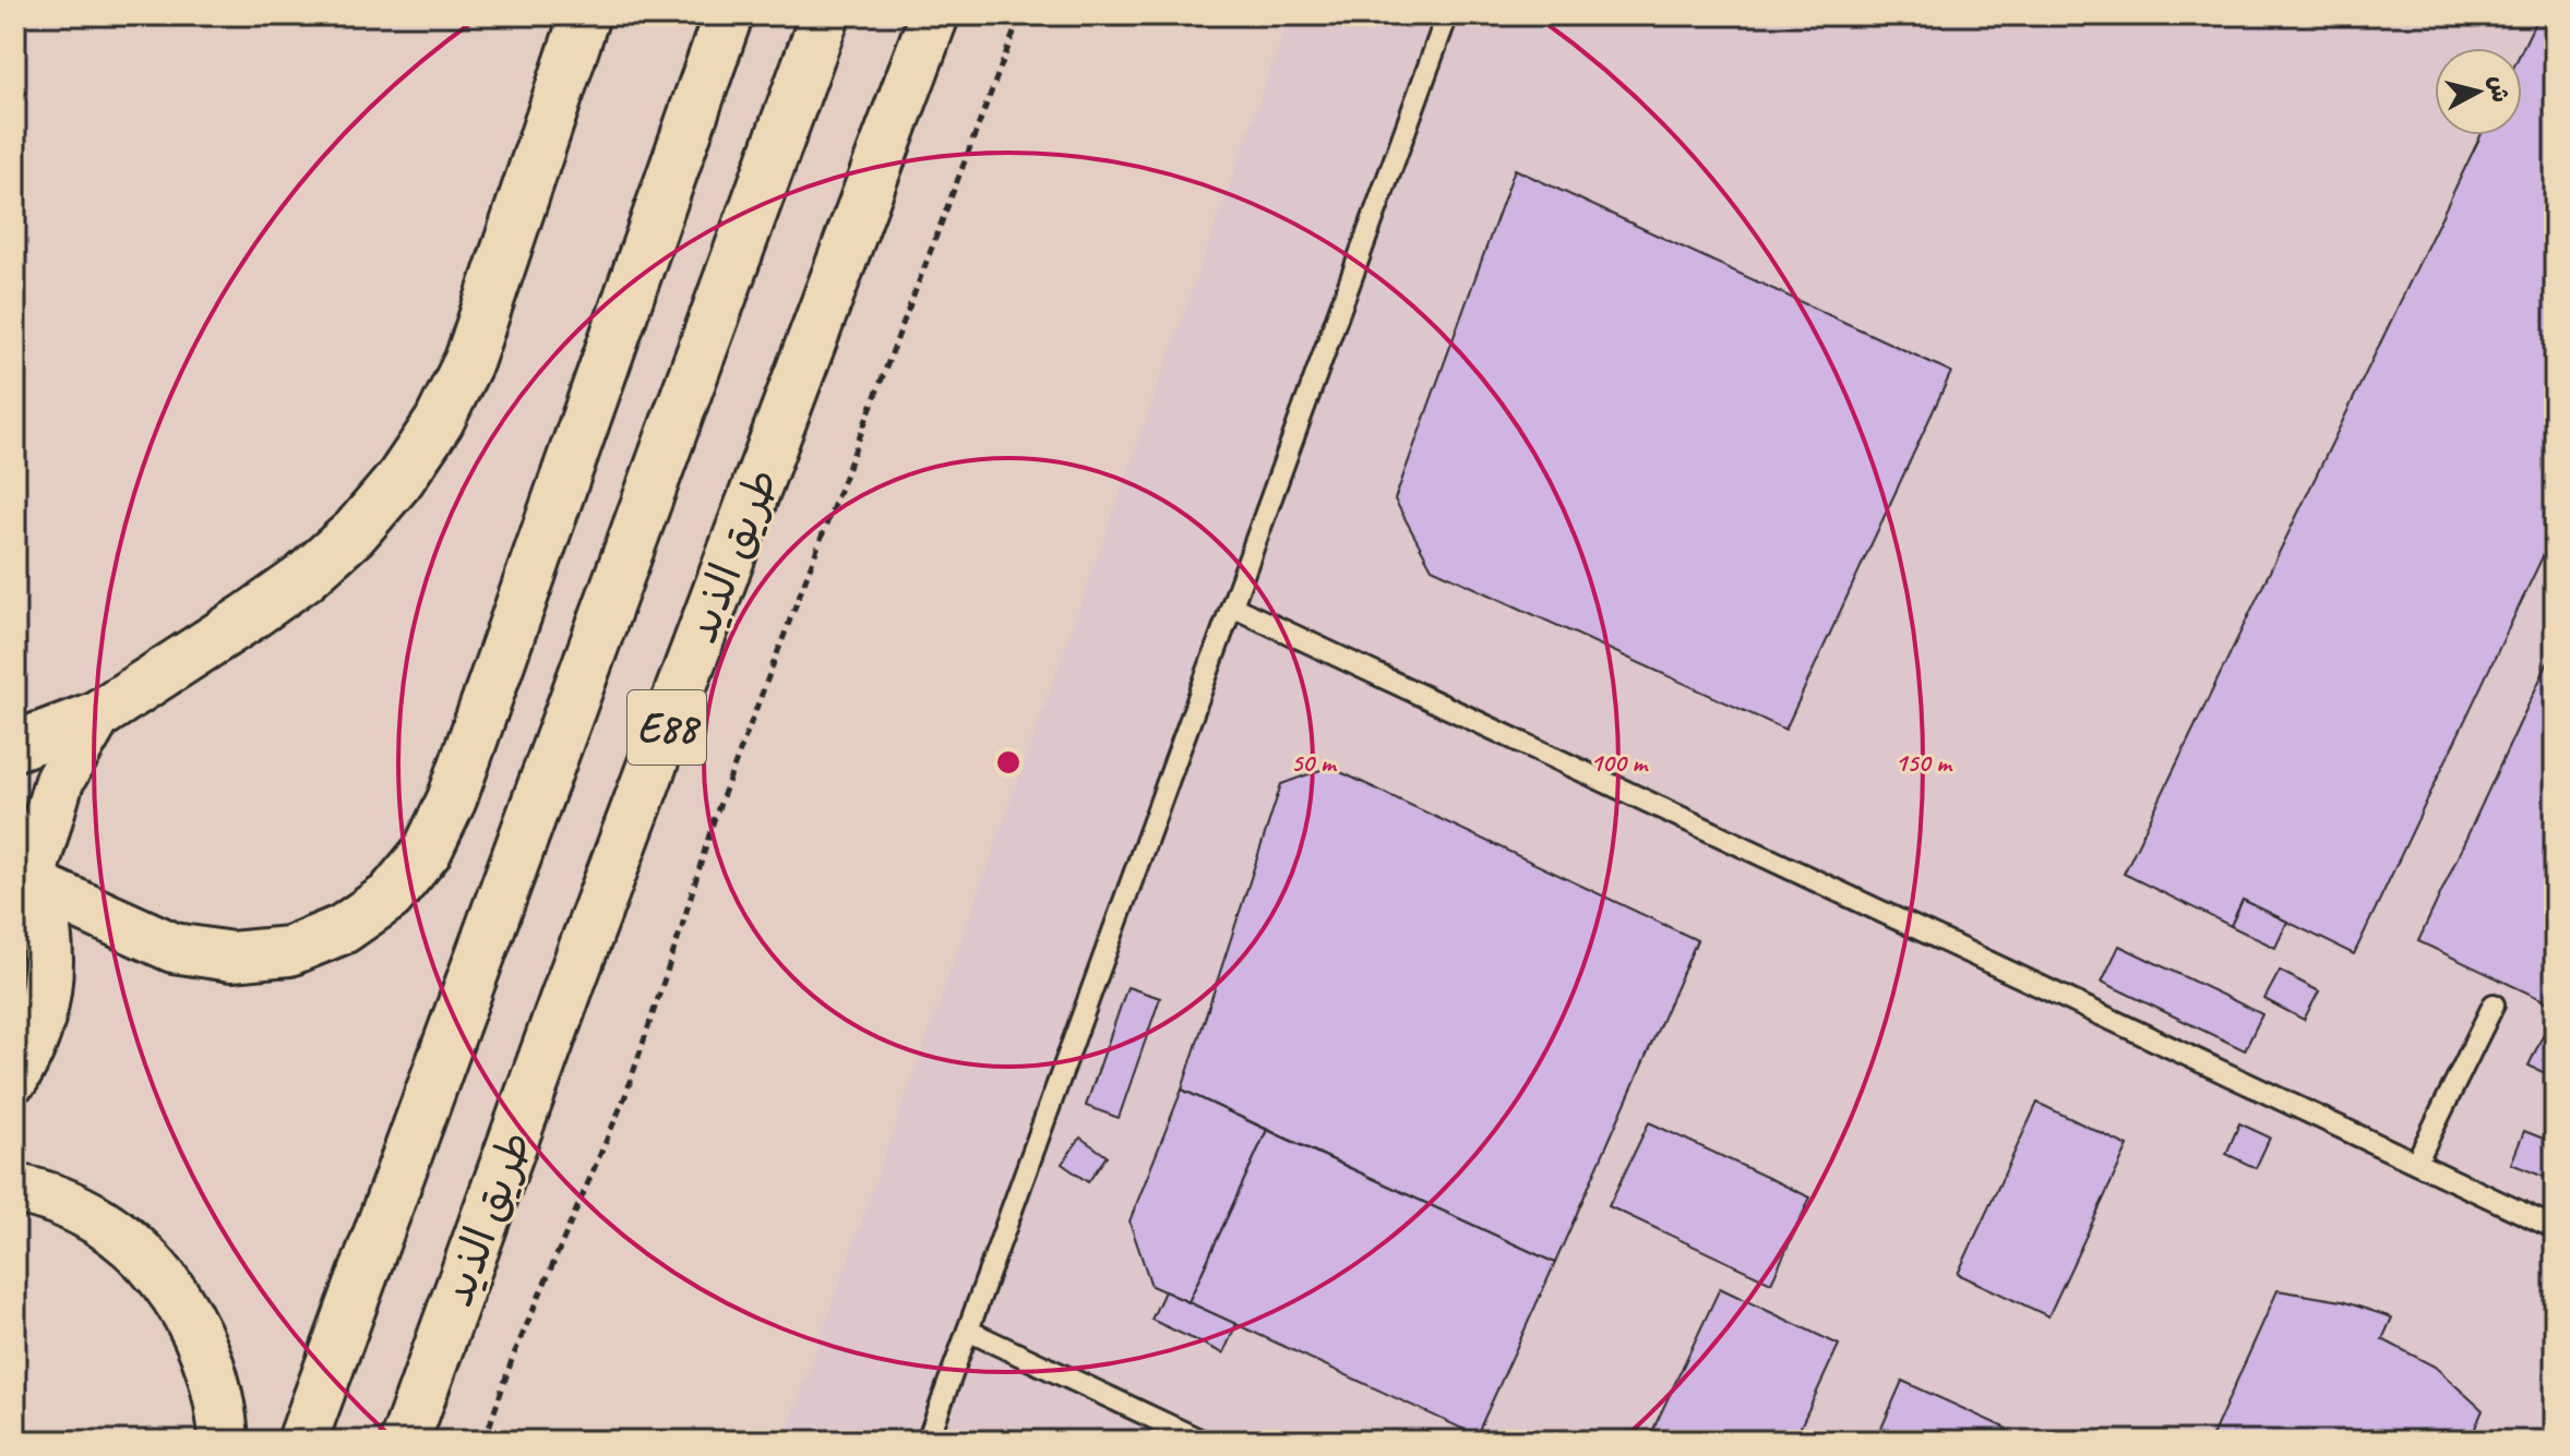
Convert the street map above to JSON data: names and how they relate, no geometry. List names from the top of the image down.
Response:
{
  "streets": {
    "main road": ["طريق الذيد", "E88"]
  },
  "north": "right",
  "rings": ["50 m", "100 m", "150 m"]
}
